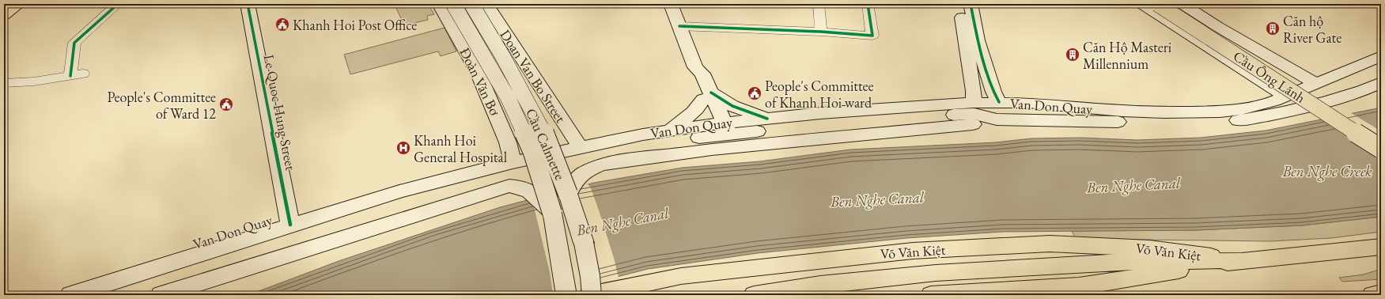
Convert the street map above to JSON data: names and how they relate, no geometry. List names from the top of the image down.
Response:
{
  "streets": {
    "main road": [
      "Doan Van Bo Street",
      "Cầu Ông Lãnh",
      "Đoàn Văn Bơ",
      "Van Don Quay",
      "Le Quoc Hung Street",
      "Cầu Calmette",
      "Võ Văn Kiệt"
    ]
  },
  "crossings": [
    ["Doan Van Bo Street", "Van Don Quay"],
    ["Đoàn Văn Bơ", "Van Don Quay"],
    ["Van Don Quay", "Le Quoc Hung Street"]
  ],
  "water": ["Ben Nghe Creek", "Ben Nghe Canal"],
  "places": {
    "public building": ["Khanh Hoi Post Office", "People's Committee of Khanh Hoi ward", "People's Committee of Ward 12"],
    "building": ["Căn hộ River Gate", "Căn Hộ Masteri Millennium"],
    "hospital": ["Khanh Hoi General Hospital"]
  }
}
